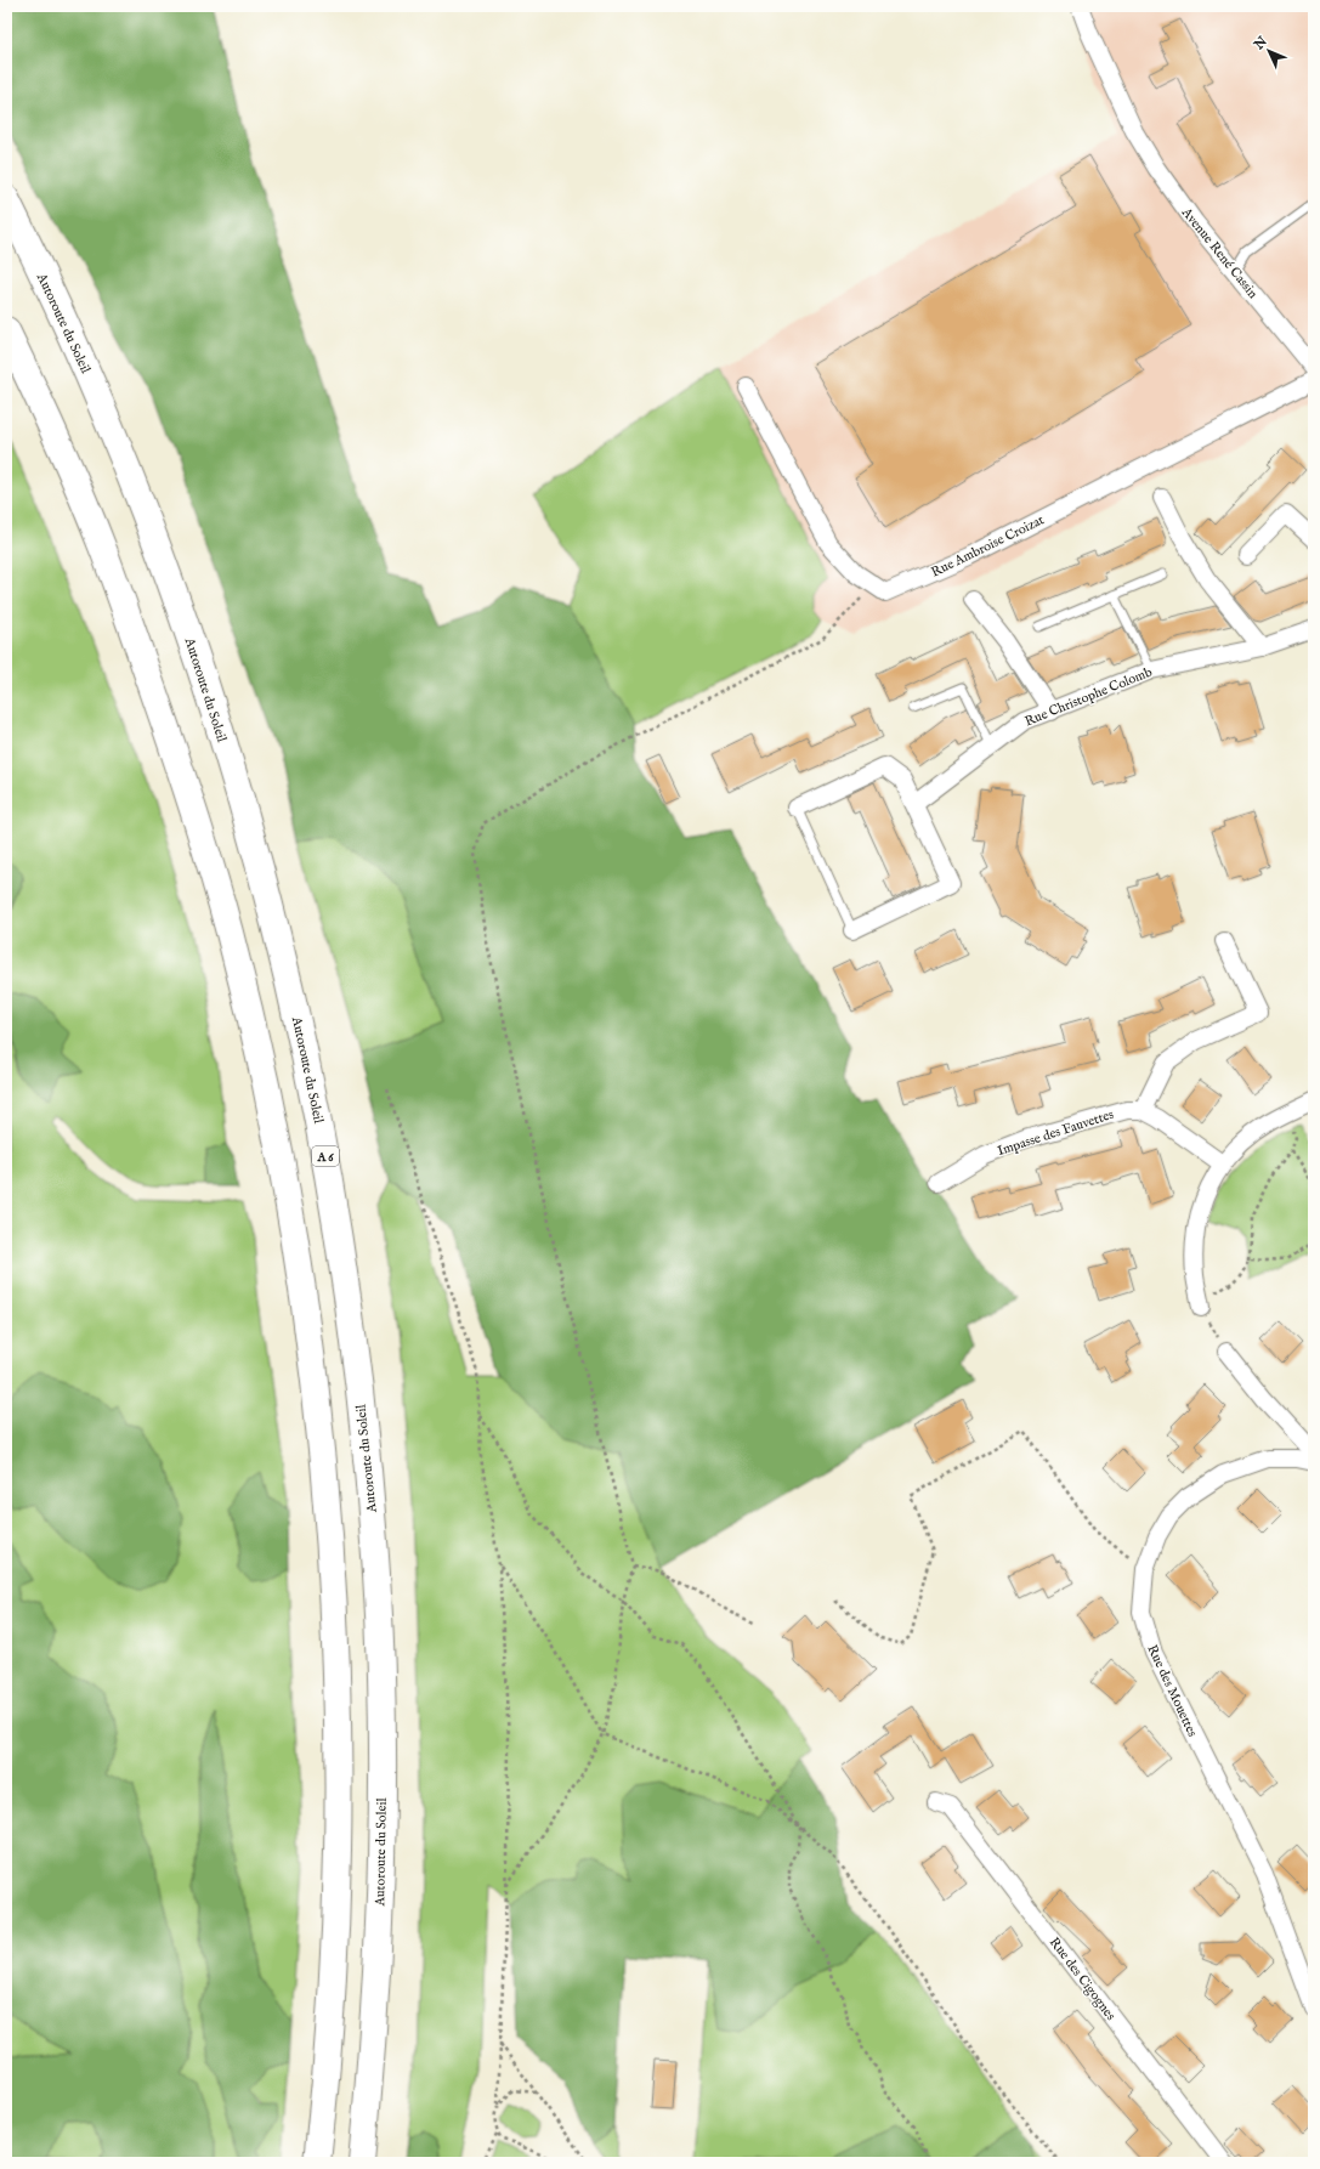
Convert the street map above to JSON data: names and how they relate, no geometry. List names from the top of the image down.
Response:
{
  "streets": {
    "highway": ["Autoroute du Soleil", "A 6"],
    "street": [
      "Avenue René Cassin",
      "Rue Ambroise Croizat",
      "Rue Christophe Colomb",
      "Impasse des Fauvettes",
      "Rue des Mouettes",
      "Rue des Cigognes"
    ]
  },
  "north": "top left"
}
